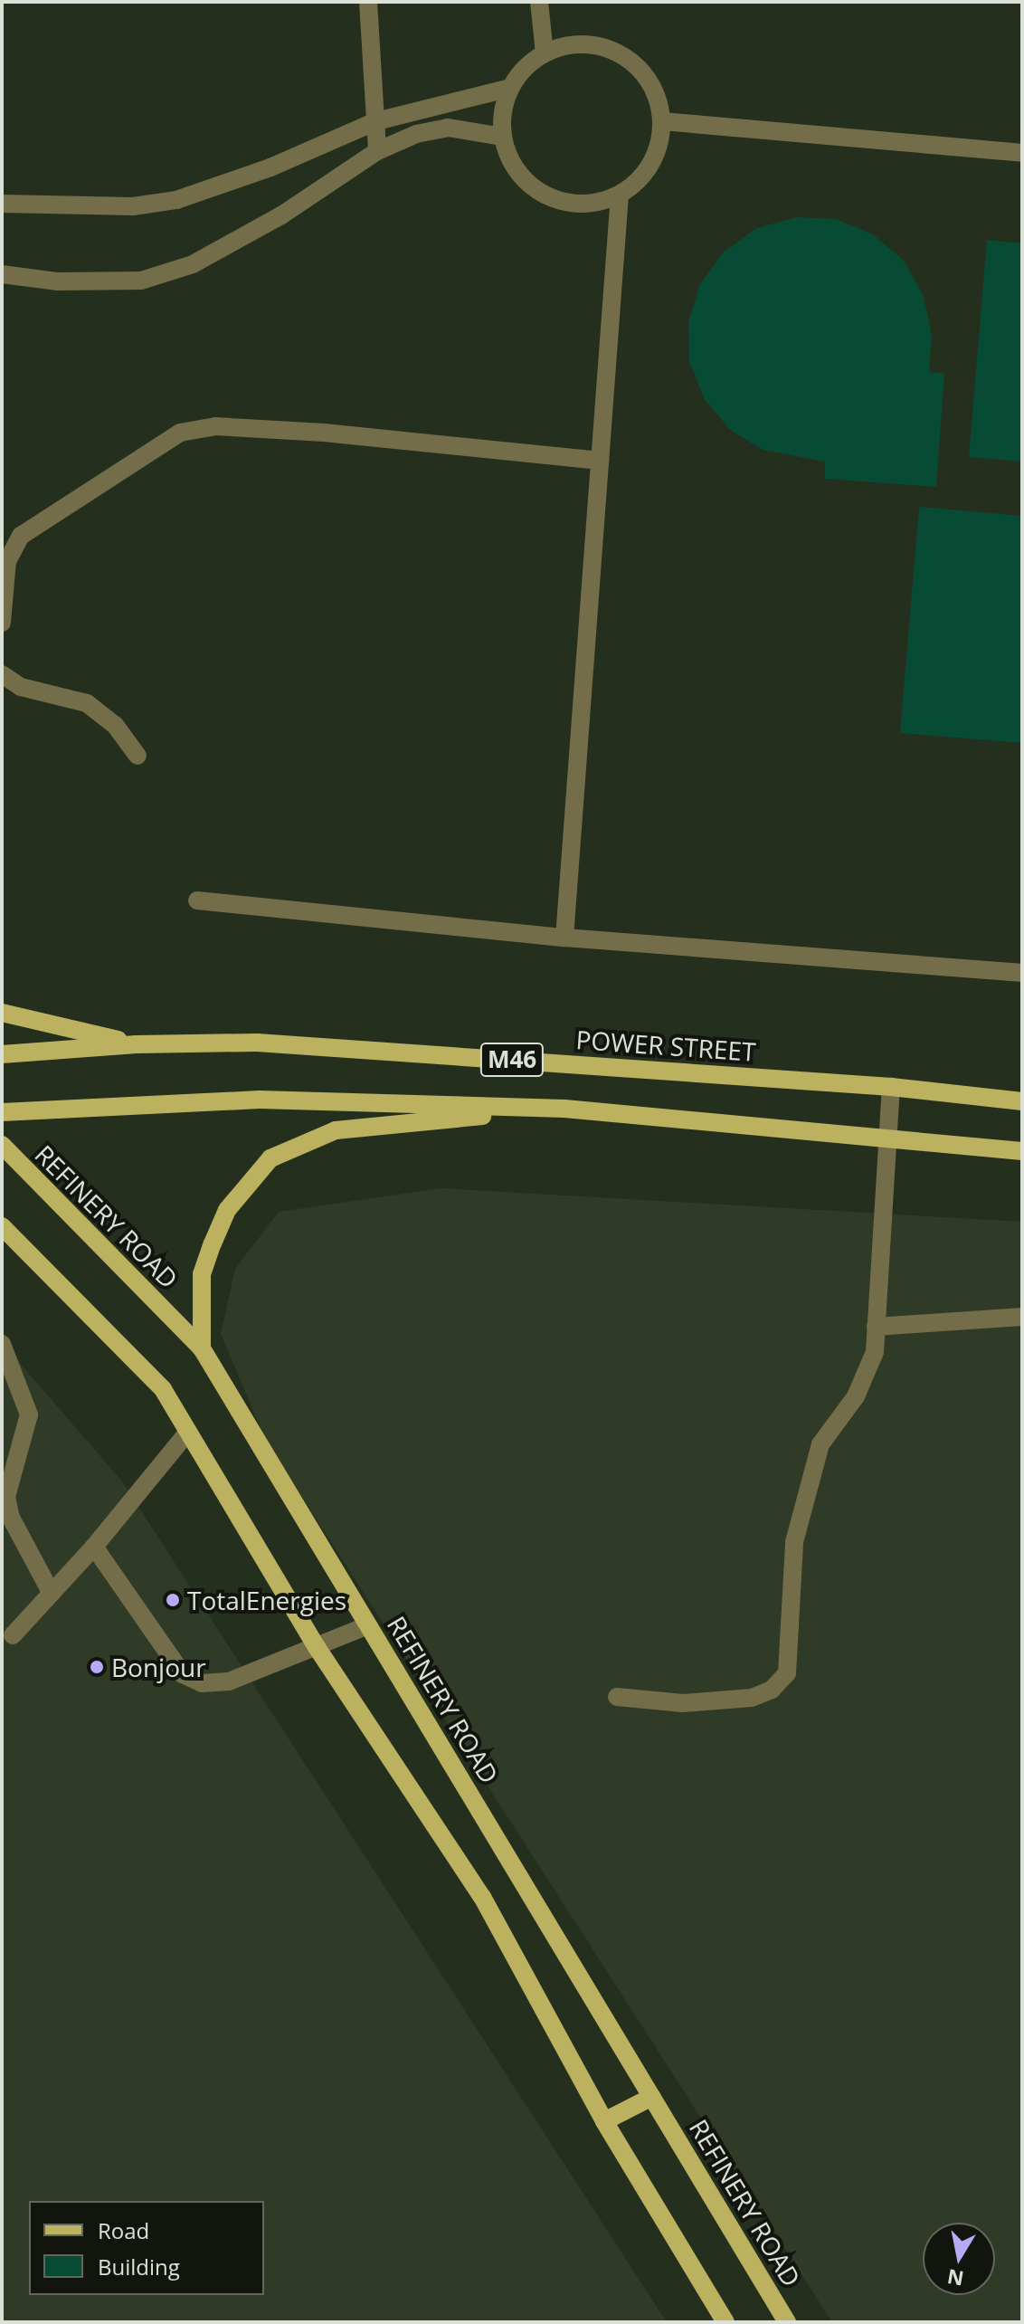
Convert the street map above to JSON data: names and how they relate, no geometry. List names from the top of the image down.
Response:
{
  "streets": {
    "main road": ["POWER STREET", "M46", "REFINERY ROAD"]
  },
  "places": ["TotalEnergies", "Bonjour"],
  "legend": ["Road", "Building"],
  "north": "bottom"
}
